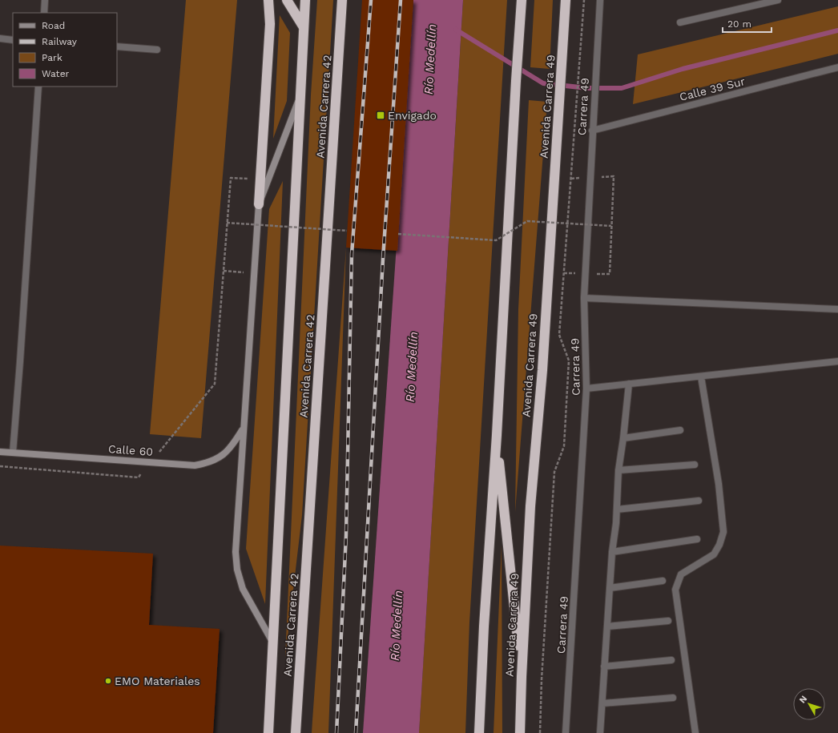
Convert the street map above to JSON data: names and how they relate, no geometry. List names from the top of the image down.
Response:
{
  "streets": {
    "highway": ["Avenida Carrera 42", "Avenida Carrera 49"],
    "street": ["Calle 39 Sur", "Carrera 49", "Calle 60"]
  },
  "crossings": [
    ["Calle 39 Sur", "Carrera 49"],
    ["Avenida Carrera 42", "Calle 60"]
  ],
  "water": ["Río Medellín"],
  "places": {
    "transit": ["Envigado"],
    "other": ["EMO Materiales"]
  },
  "legend": [
    "Road",
    "Railway",
    "Park",
    "Water"
  ],
  "scale_bar": "20 m",
  "north": "top left"
}
